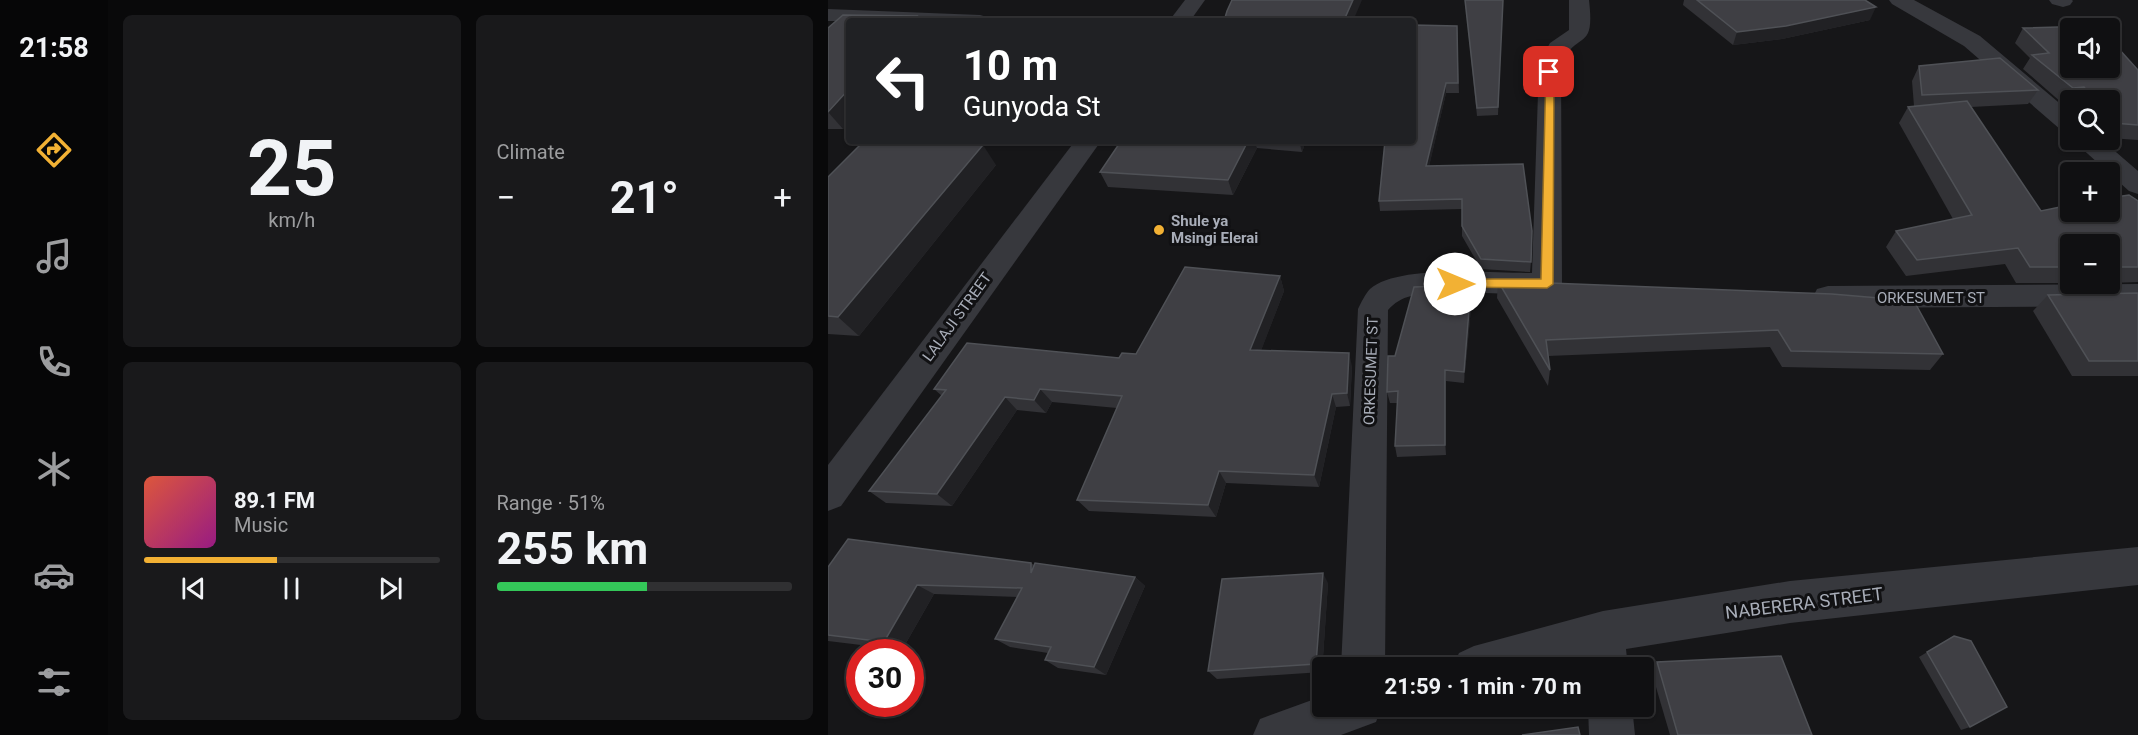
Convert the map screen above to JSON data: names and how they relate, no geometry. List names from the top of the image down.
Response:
{
  "streets": {
    "street": ["ORKESUMET ST", "LALAJI STREET", "NABERERA STREET"]
  },
  "places": ["Shule ya Msingi Elerai"],
  "page": {
    "tabs": "21:58",
    "tile": [
      ["25", "km/h"],
      "Climate",
      ["Range · 51%", "255 km"]
    ],
    "map_buttons": ["+", "−"],
    "turn": ["10 m", "Gunyoda St"],
    "heat": ["−", "21°", "+"],
    "song": ["89.1 FM", "Music"],
    "limit": "30",
    "trip": "21:59 · 1 min · 70 m"
  }
}
